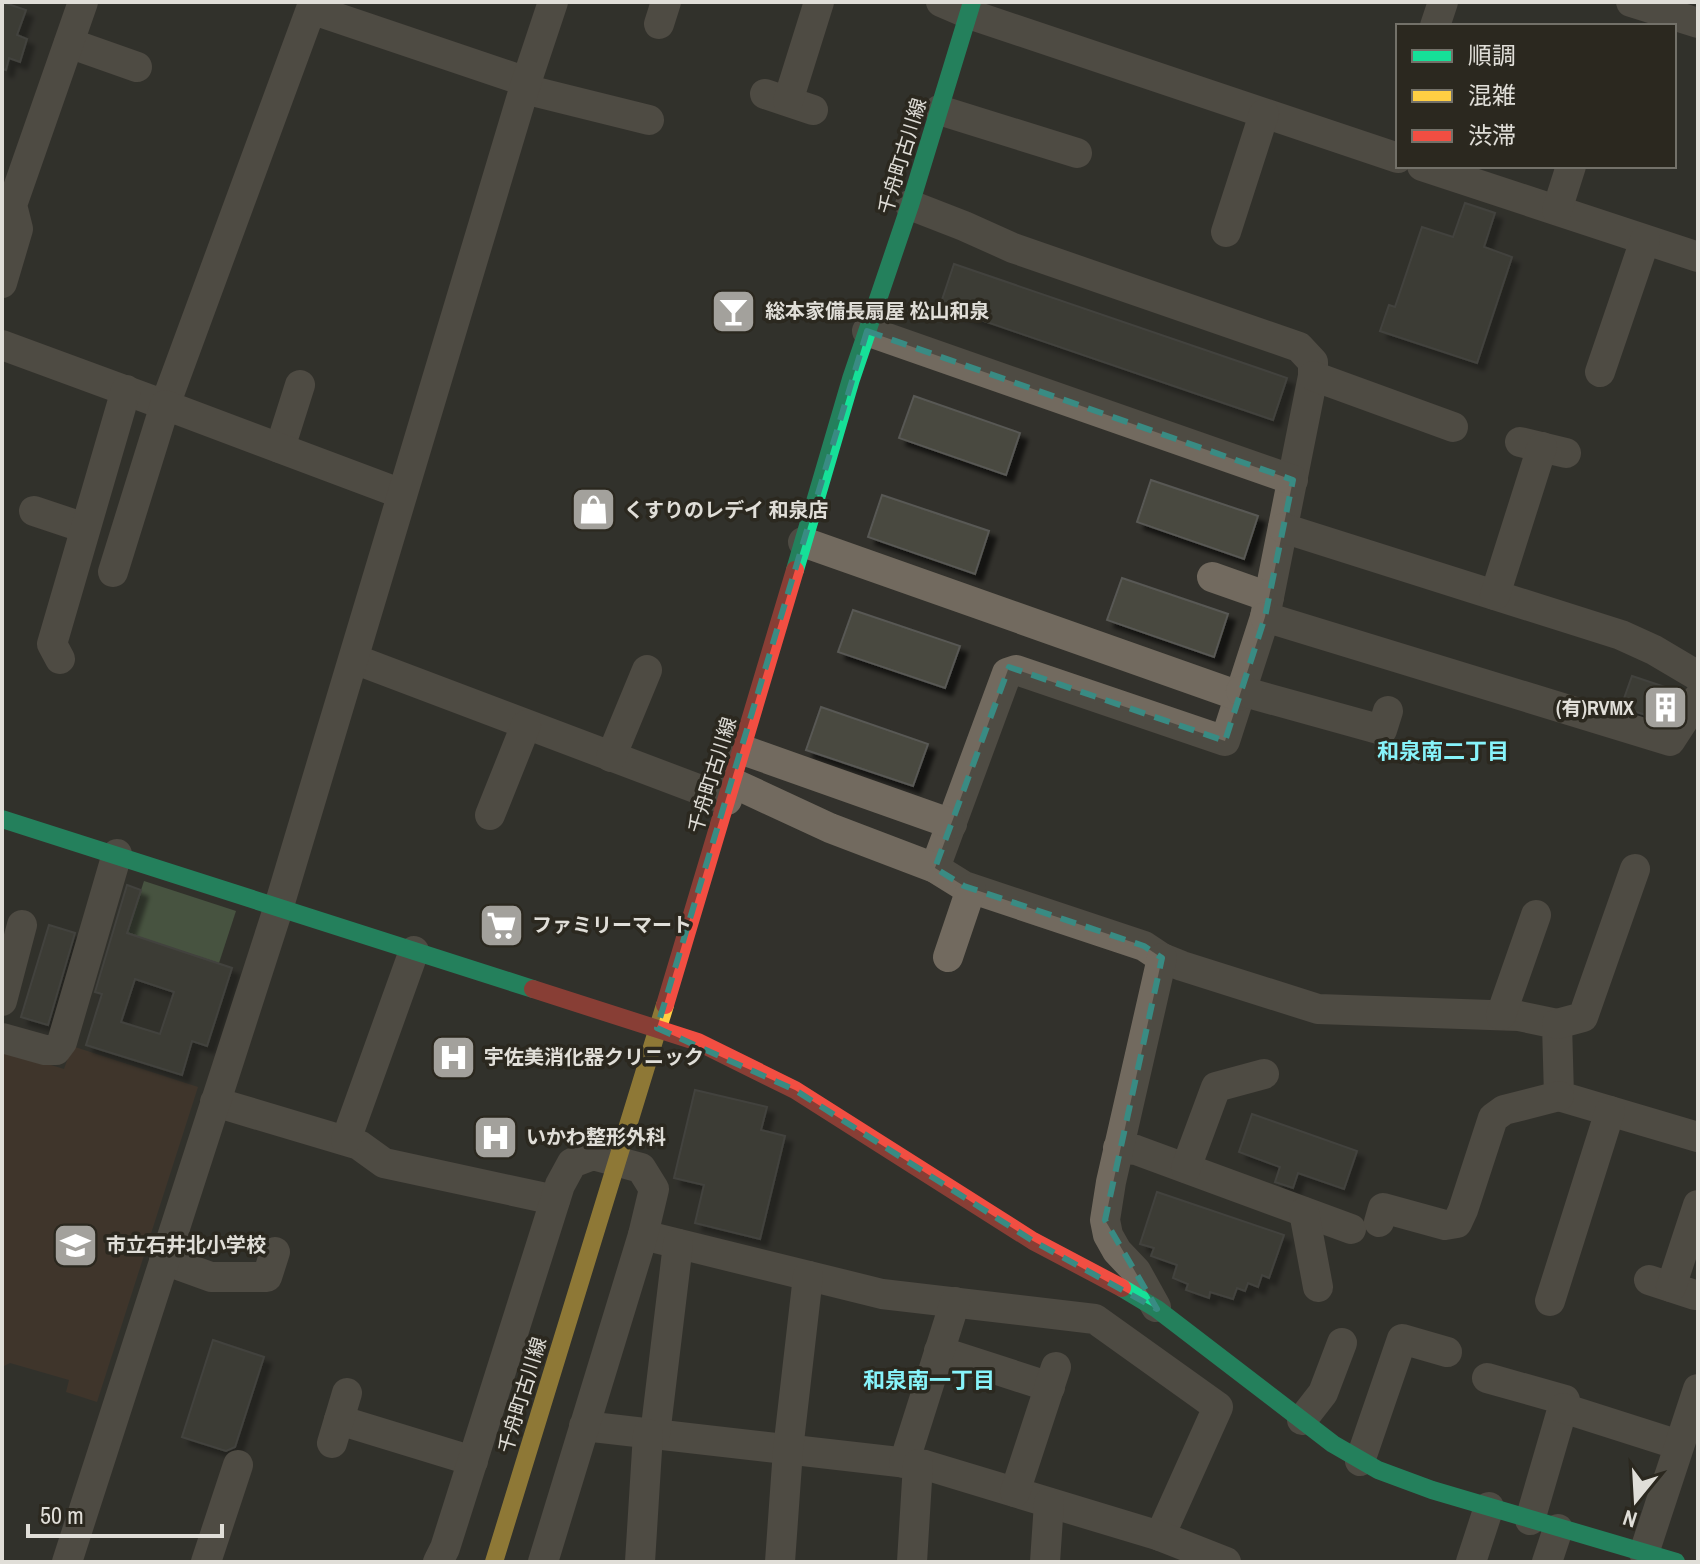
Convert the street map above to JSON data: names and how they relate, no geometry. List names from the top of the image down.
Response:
{
  "streets": {
    "street": ["千舟町古川線"]
  },
  "districts": ["和泉南二丁目", "和泉南一丁目"],
  "places": {
    "bar": ["総本家備長扇屋 松山和泉"],
    "shop": ["くすりのレデイ 和泉店"],
    "building": ["(有)RVMX"],
    "supermarket": ["ファミリーマート"],
    "hospital": ["宇佐美消化器クリニック", "いかわ整形外科"],
    "school or university": ["市立石井北小学校"]
  },
  "legend": ["順調", "混雑", "渋滞"],
  "scale_bar": "50 m",
  "north": "bottom"
}
